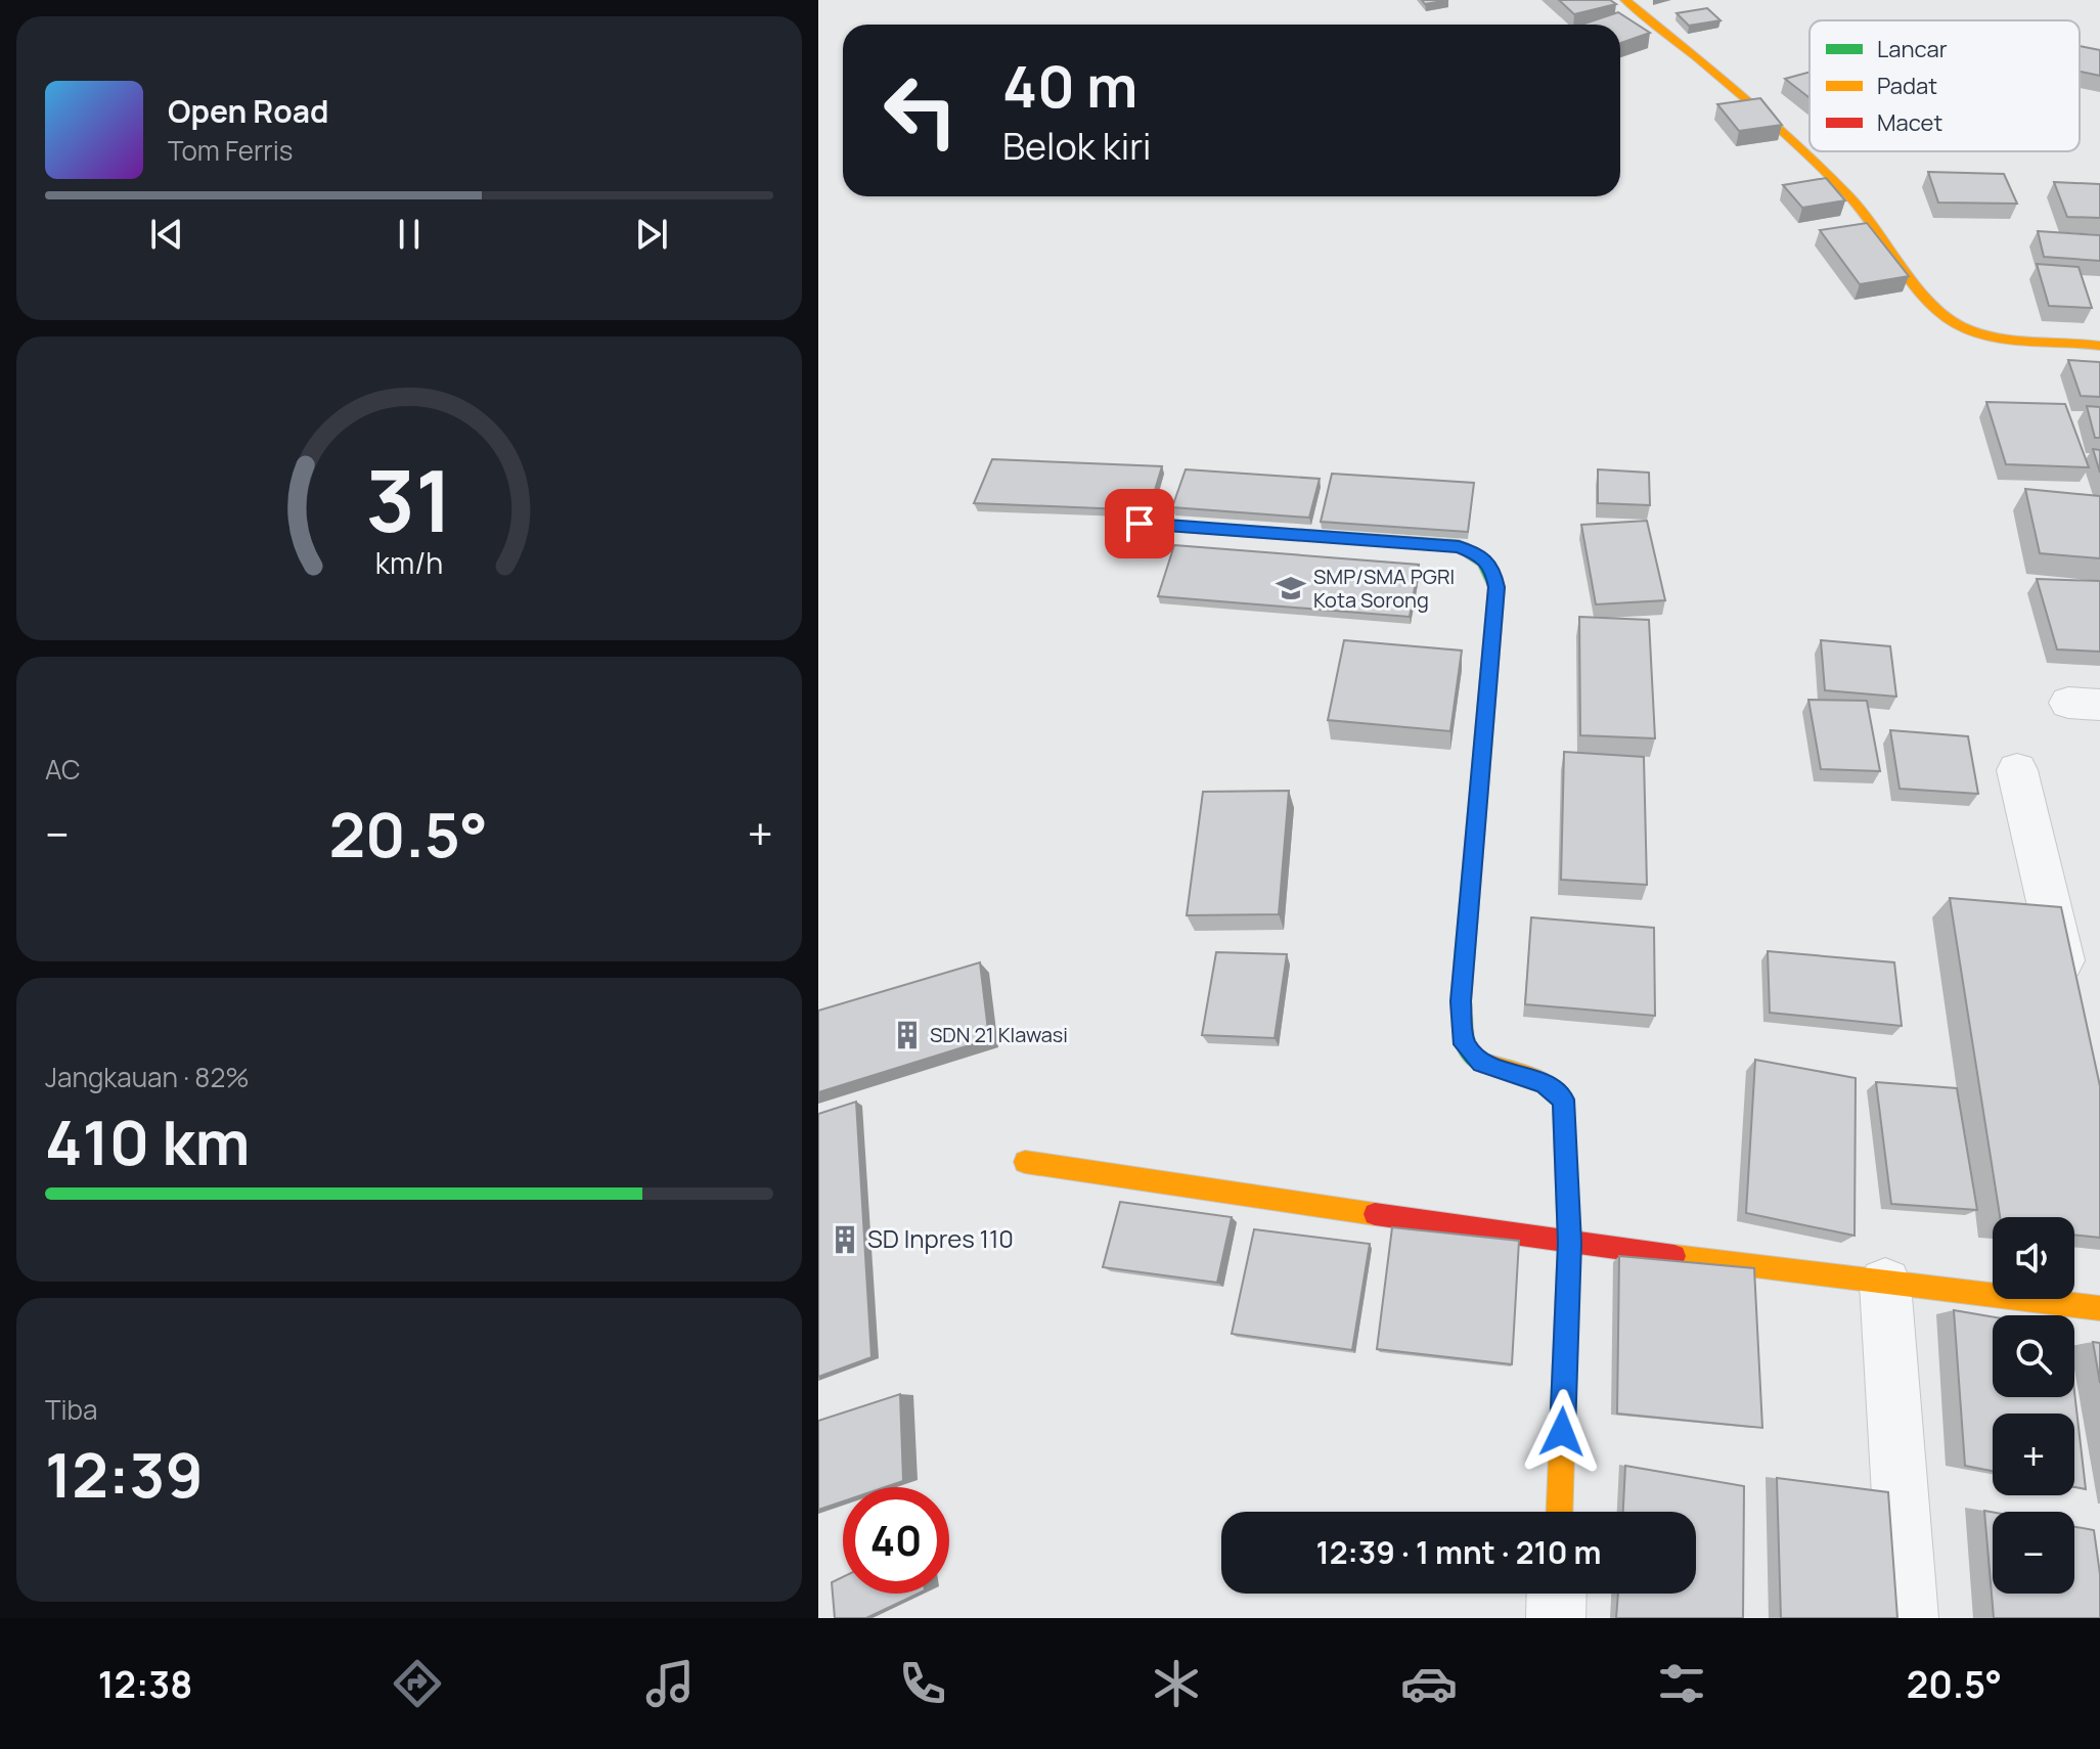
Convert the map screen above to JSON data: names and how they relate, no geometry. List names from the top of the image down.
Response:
{
  "places": {
    "school or university": ["SMP/SMA PGRI Kota Sorong"],
    "building": ["SDN 21 Klawasi", "SD Inpres 110"]
  },
  "legend": ["Lancar", "Padat", "Macet"],
  "page": {
    "turn": ["40 m", "Belok kiri"],
    "song": ["Open Road", "Tom Ferris"],
    "tile": [
      "AC",
      ["Jangkauan · 82%", "410 km"],
      ["Tiba", "12:39"]
    ],
    "heat": ["−", "20.5°", "+"],
    "map_buttons": ["+", "−"],
    "limit": "40",
    "trip": "12:39 · 1 mnt · 210 m",
    "tabs": ["12:38", "20.5°"],
    "gauge": ["31", "km/h"]
  }
}
